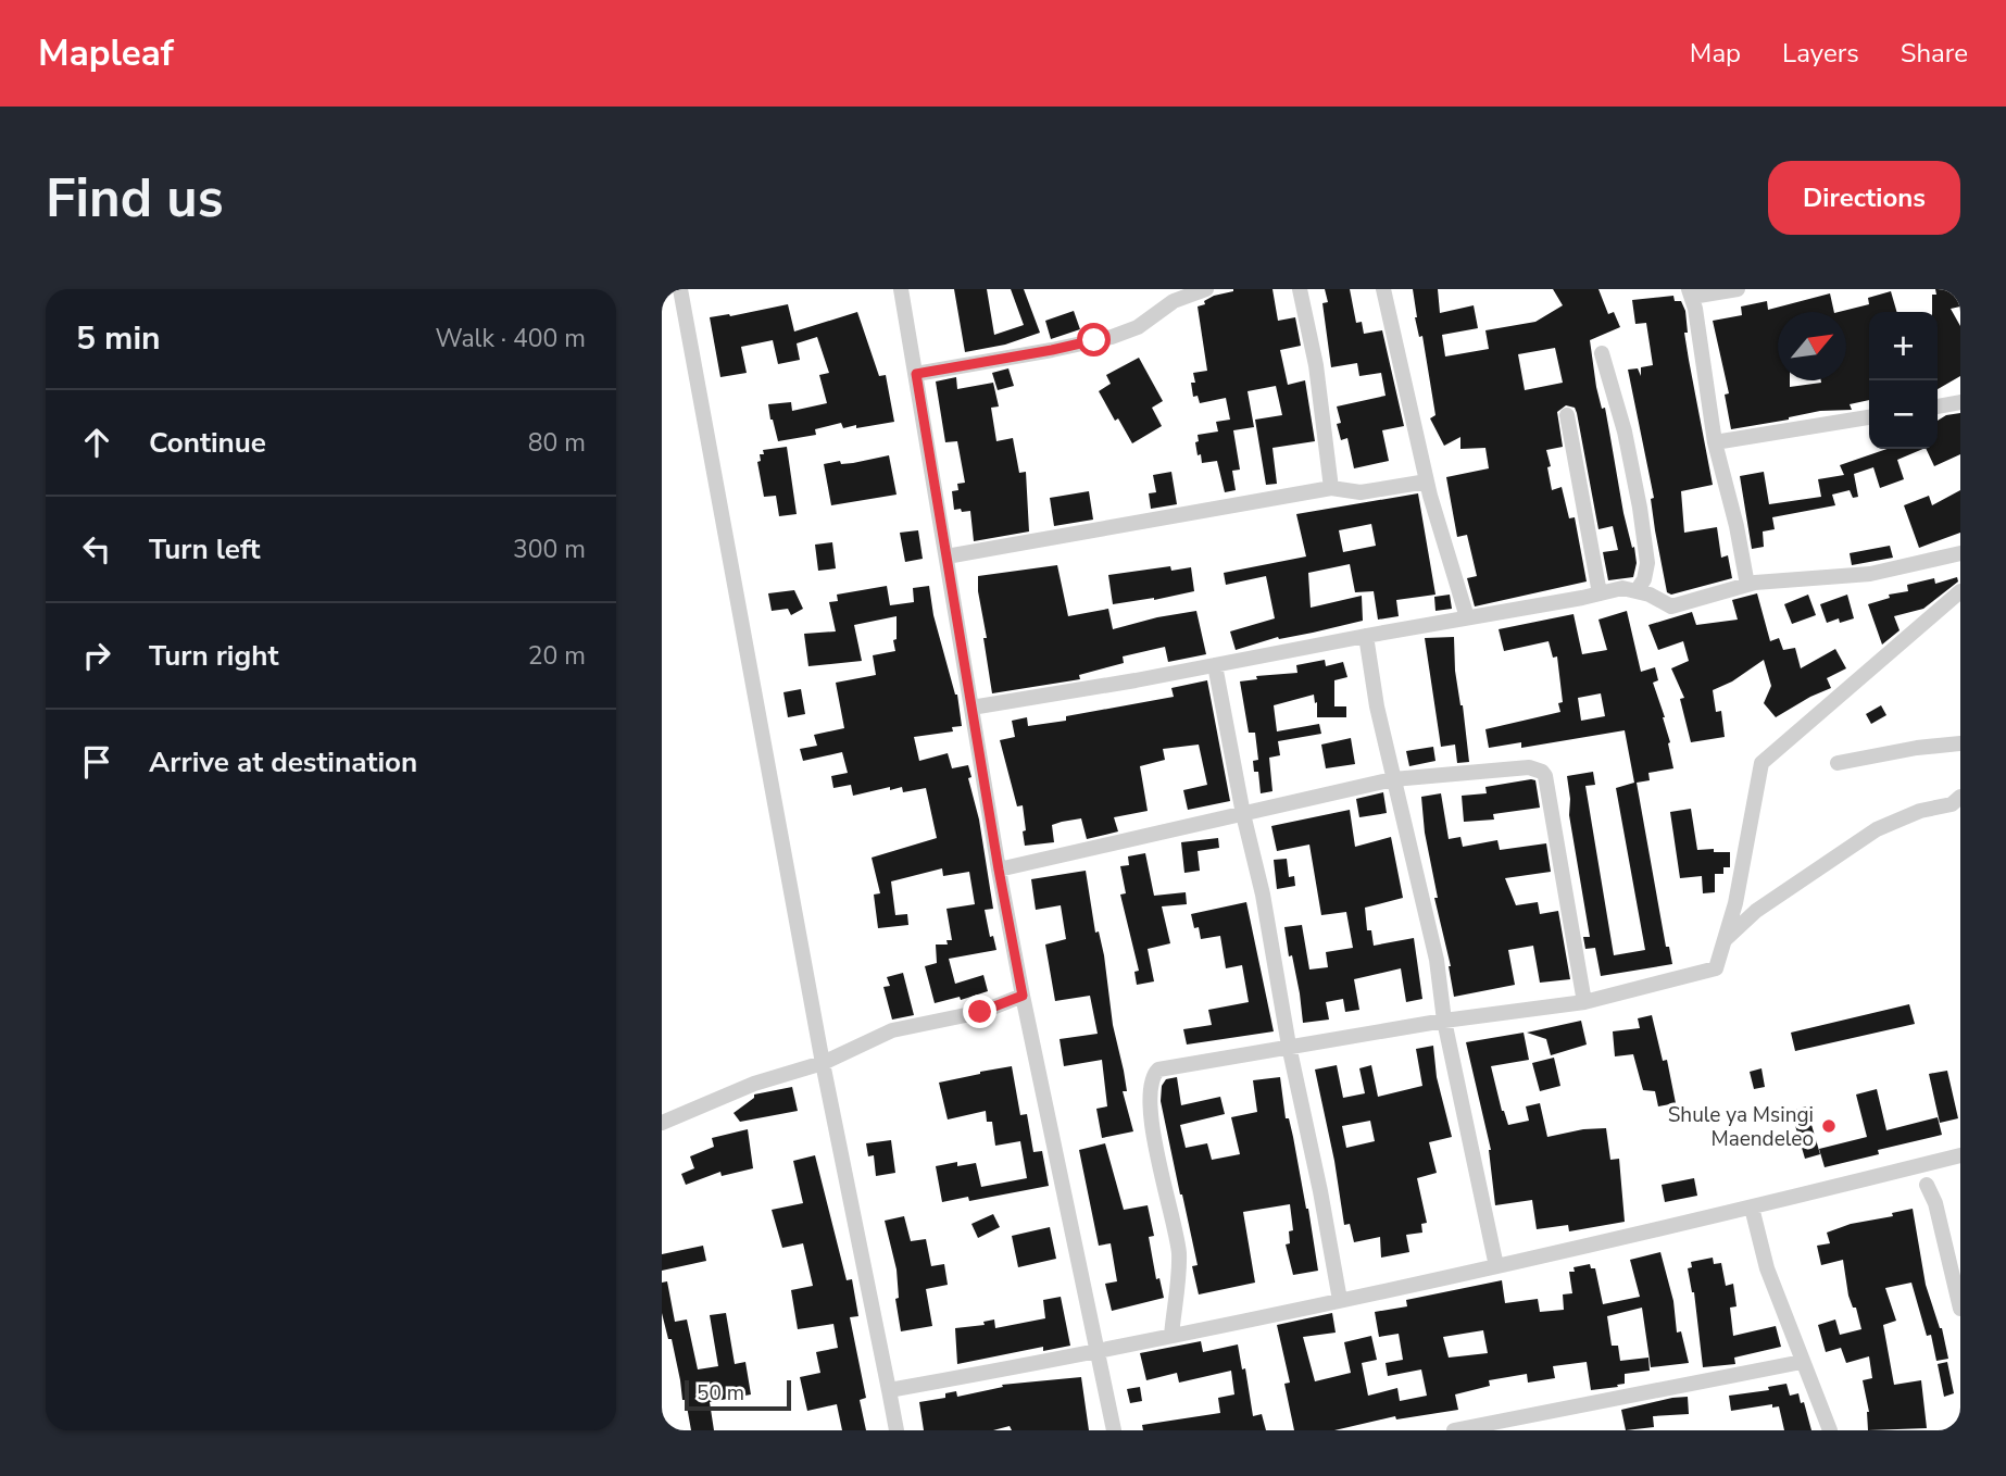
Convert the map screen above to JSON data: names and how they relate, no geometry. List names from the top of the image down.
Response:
{
  "places": ["Shule ya Msingi Maendeleo"],
  "scale_bar": "50 m",
  "north": "top right",
  "page": {
    "header": "Mapleaf",
    "nav": ["Map", "Layers", "Share"],
    "buttons": "Directions",
    "title": "Find us",
    "heading": ["5 min", "Walk · 400 m"],
    "map_buttons": ["+", "−"],
    "list": [
      ["Continue", "80 m"],
      ["Turn left", "300 m"],
      ["Turn right", "20 m"],
      "Arrive at destination"
    ],
    "scale": "50 m"
  }
}
